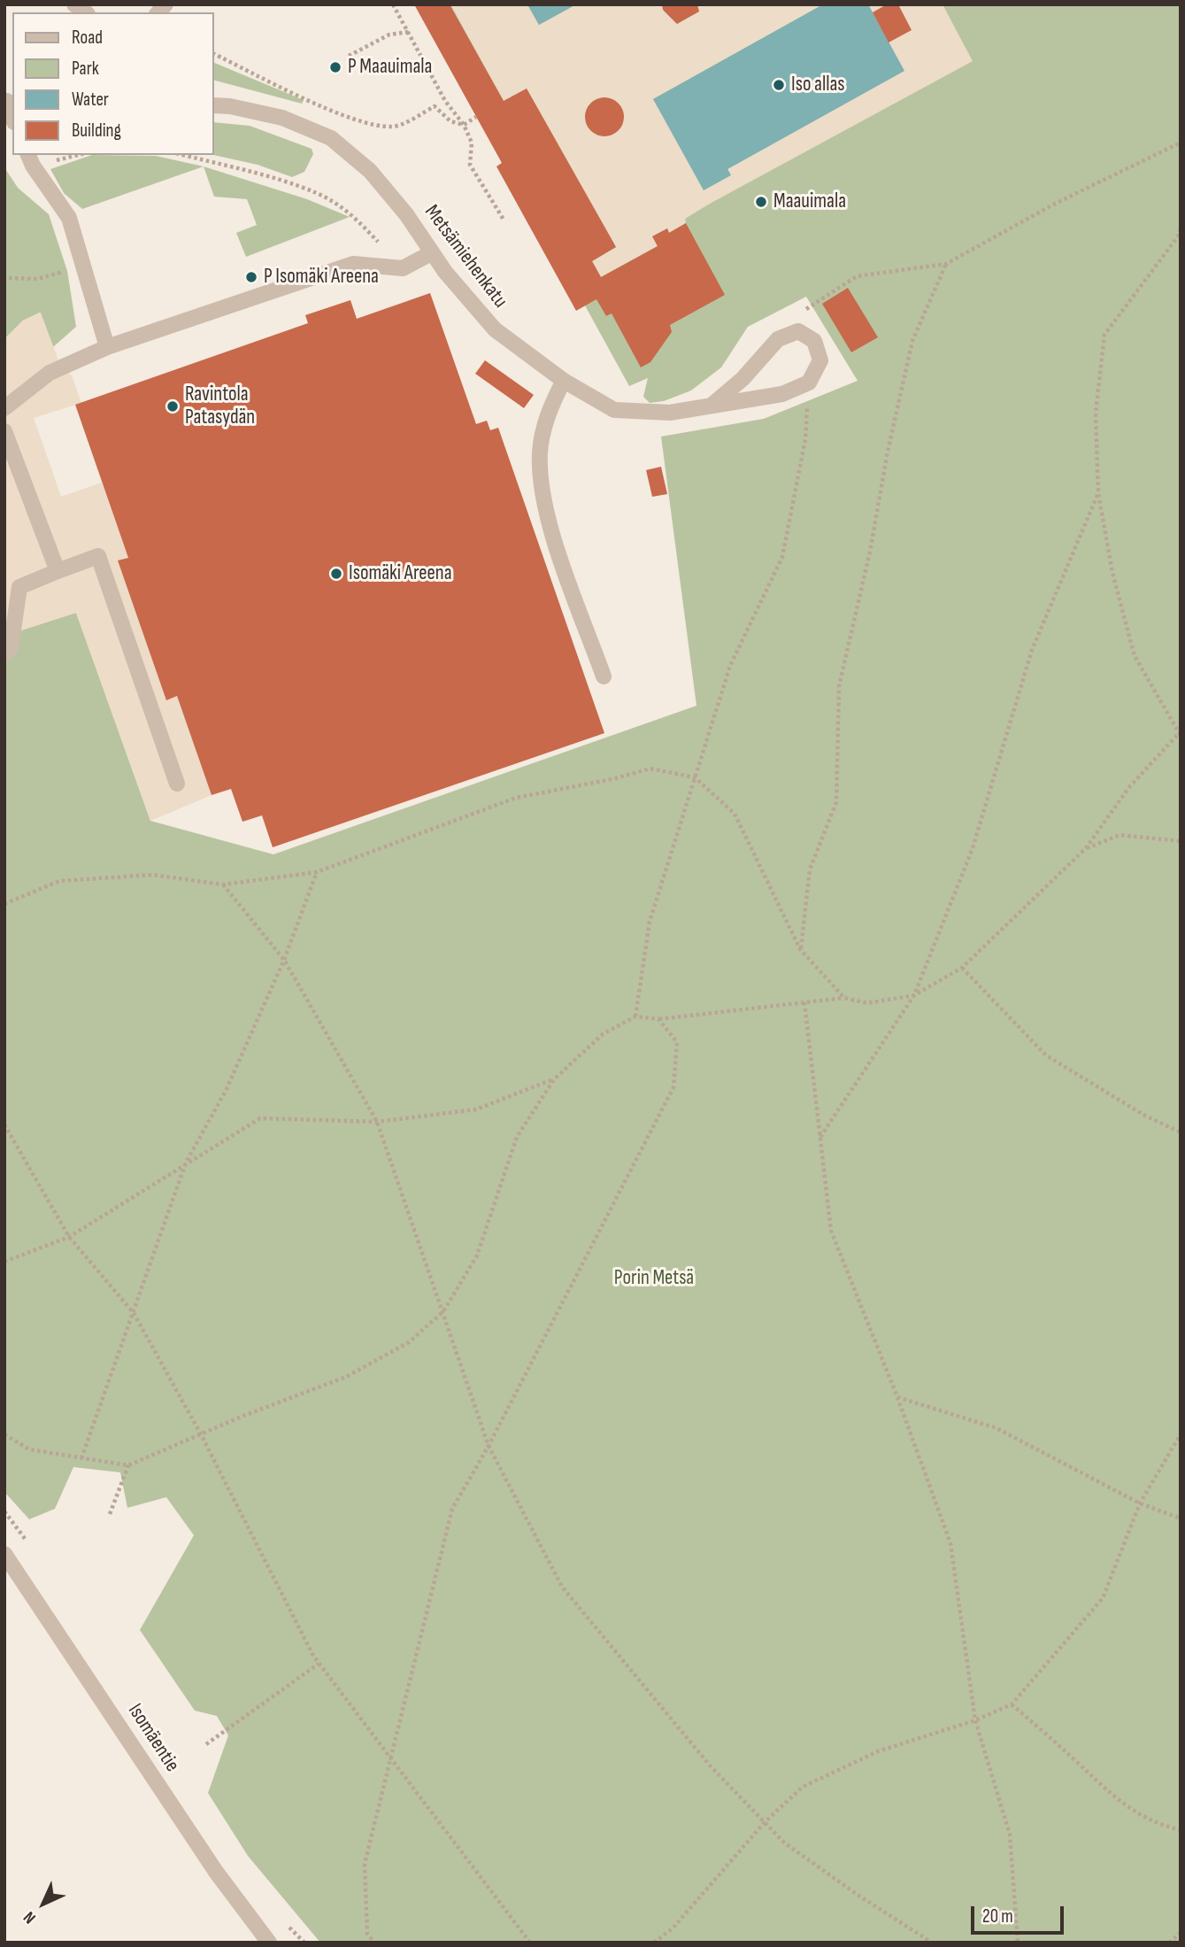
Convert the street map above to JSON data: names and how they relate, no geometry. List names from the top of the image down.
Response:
{
  "streets": {
    "street": ["Metsämiehenkatu", "Isomäentie"]
  },
  "parks": ["Porin Metsä"],
  "places": [
    "P Maauimala",
    "Iso allas",
    "Maauimala",
    "P Isomäki Areena",
    "Ravintola Patasydän",
    "Isomäki Areena"
  ],
  "legend": [
    "Road",
    "Park",
    "Water",
    "Building"
  ],
  "scale_bar": "20 m",
  "north": "bottom left"
}
